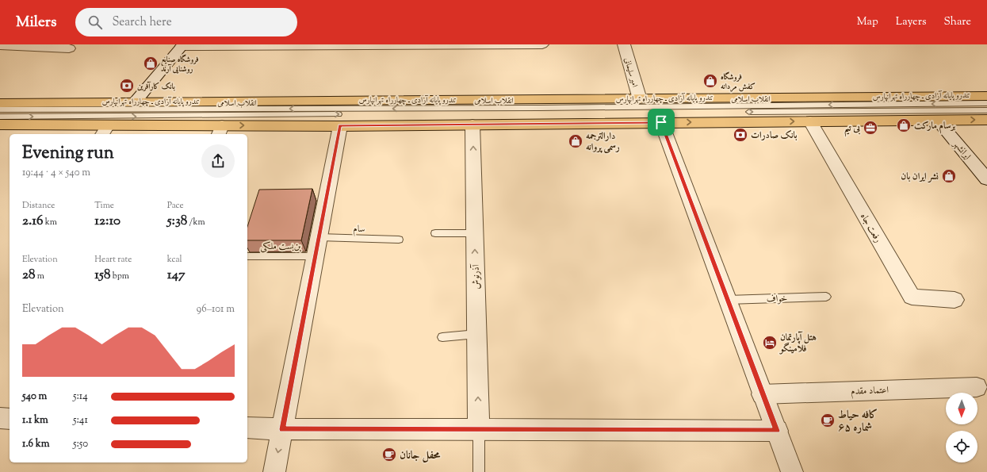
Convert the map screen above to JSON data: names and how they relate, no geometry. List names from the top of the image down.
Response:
{
  "streets": {
    "main road": ["انقلاب اسلامی"],
    "street": [
      "امیر سلیمانی",
      "ایرانشهر",
      "رفعت جاه",
      "آذرنوش",
      "اعتماد مقدم"
    ],
    "lane": [
      "تندرو پایانه آزادی ـ چهارراه تهرانپارس",
      "سام",
      "بن‌بست ملکی",
      "خواف"
    ]
  },
  "crossings": [
    ["امیر سلیمانی", "انقلاب اسلامی"]
  ],
  "places": {
    "shop": [
      "فروشگاه صنایع روشنایی آرند",
      "فروشگاه کفش مردانه",
      "برسام مارکت",
      "دارالترجمه رسمی پروانه",
      "نشر ایران بان"
    ],
    "bank": ["بانک کارآفرین", "بانک صادرات"],
    "office": ["بی تیم"],
    "hotel": ["هتل آپارتمان فلامینگو"],
    "cafe": ["کافه حياط شماره ۶۵", "محفل جانان"]
  },
  "north": "bottom",
  "page": {
    "header": "Milers",
    "search": "Search here",
    "nav": ["Map", "Layers", "Share"],
    "heading": ["Evening run", "19:44 · 4 × 540 m"],
    "stats": [
      ["Distance", "2.16 km"],
      ["Time", "12:10"],
      ["Pace", "5:38 /km"],
      ["Elevation", "28 m"],
      ["Heart rate", "158 bpm"],
      ["kcal", "147"]
    ],
    "chart": ["Elevation", "96–101 m"],
    "list": [
      {
        "name": "540 m",
        "note": "5:14"
      },
      {
        "name": "1.1 km",
        "note": "5:41"
      },
      {
        "name": "1.6 km",
        "note": "5:50"
      }
    ]
  }
}
